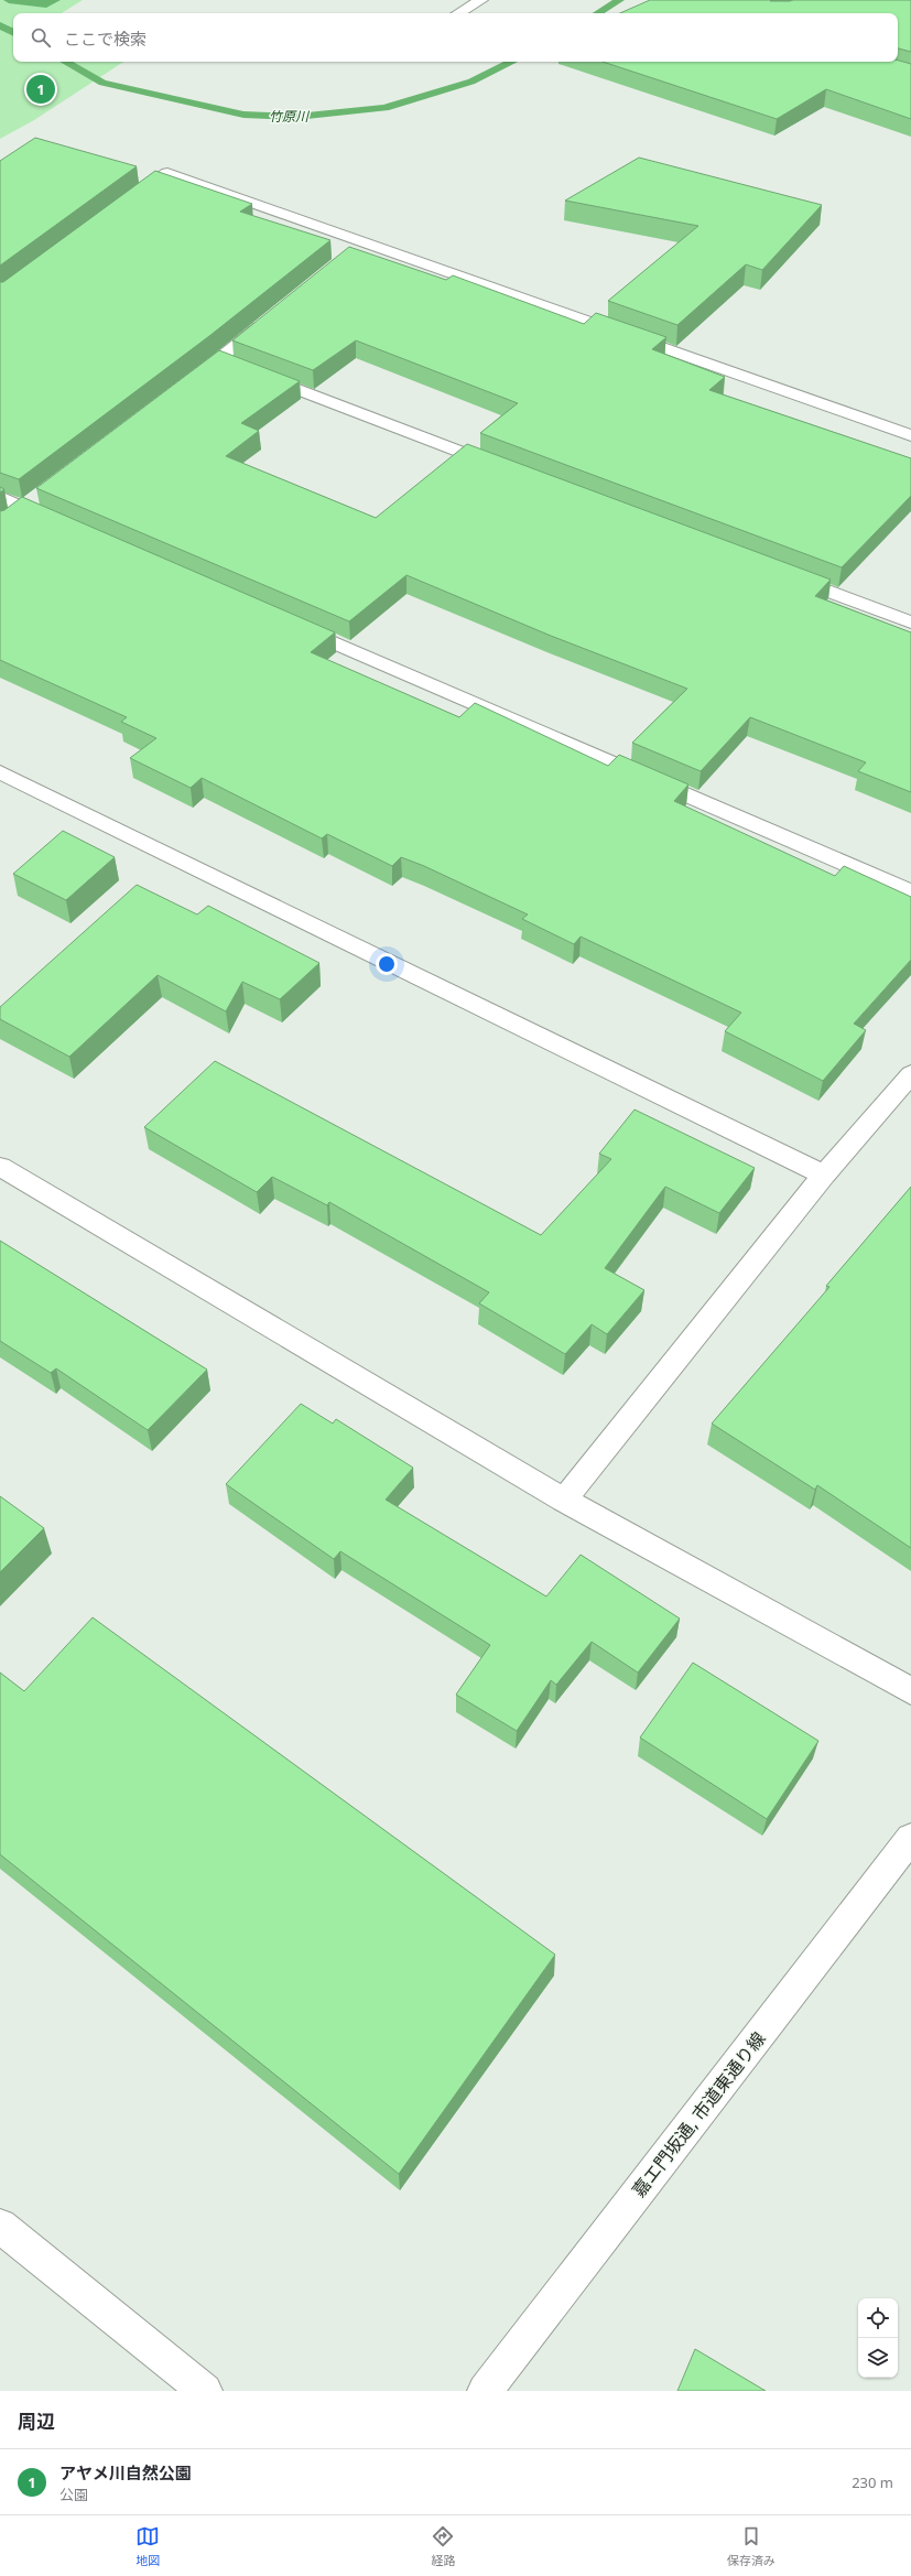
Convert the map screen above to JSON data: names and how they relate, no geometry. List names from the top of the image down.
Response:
{
  "streets": {
    "street": ["嘉エ門坂通, 市道東通り線"]
  },
  "water": ["竹原川"],
  "page": {
    "search": "ここで検索",
    "pins": "1",
    "heading": "周辺",
    "list": [
      {
        "mark": "1",
        "name": "アヤメ川自然公園",
        "note": "公園",
        "value": "230 m"
      }
    ],
    "nav": ["地図", "経路", "保存済み"]
  }
}
